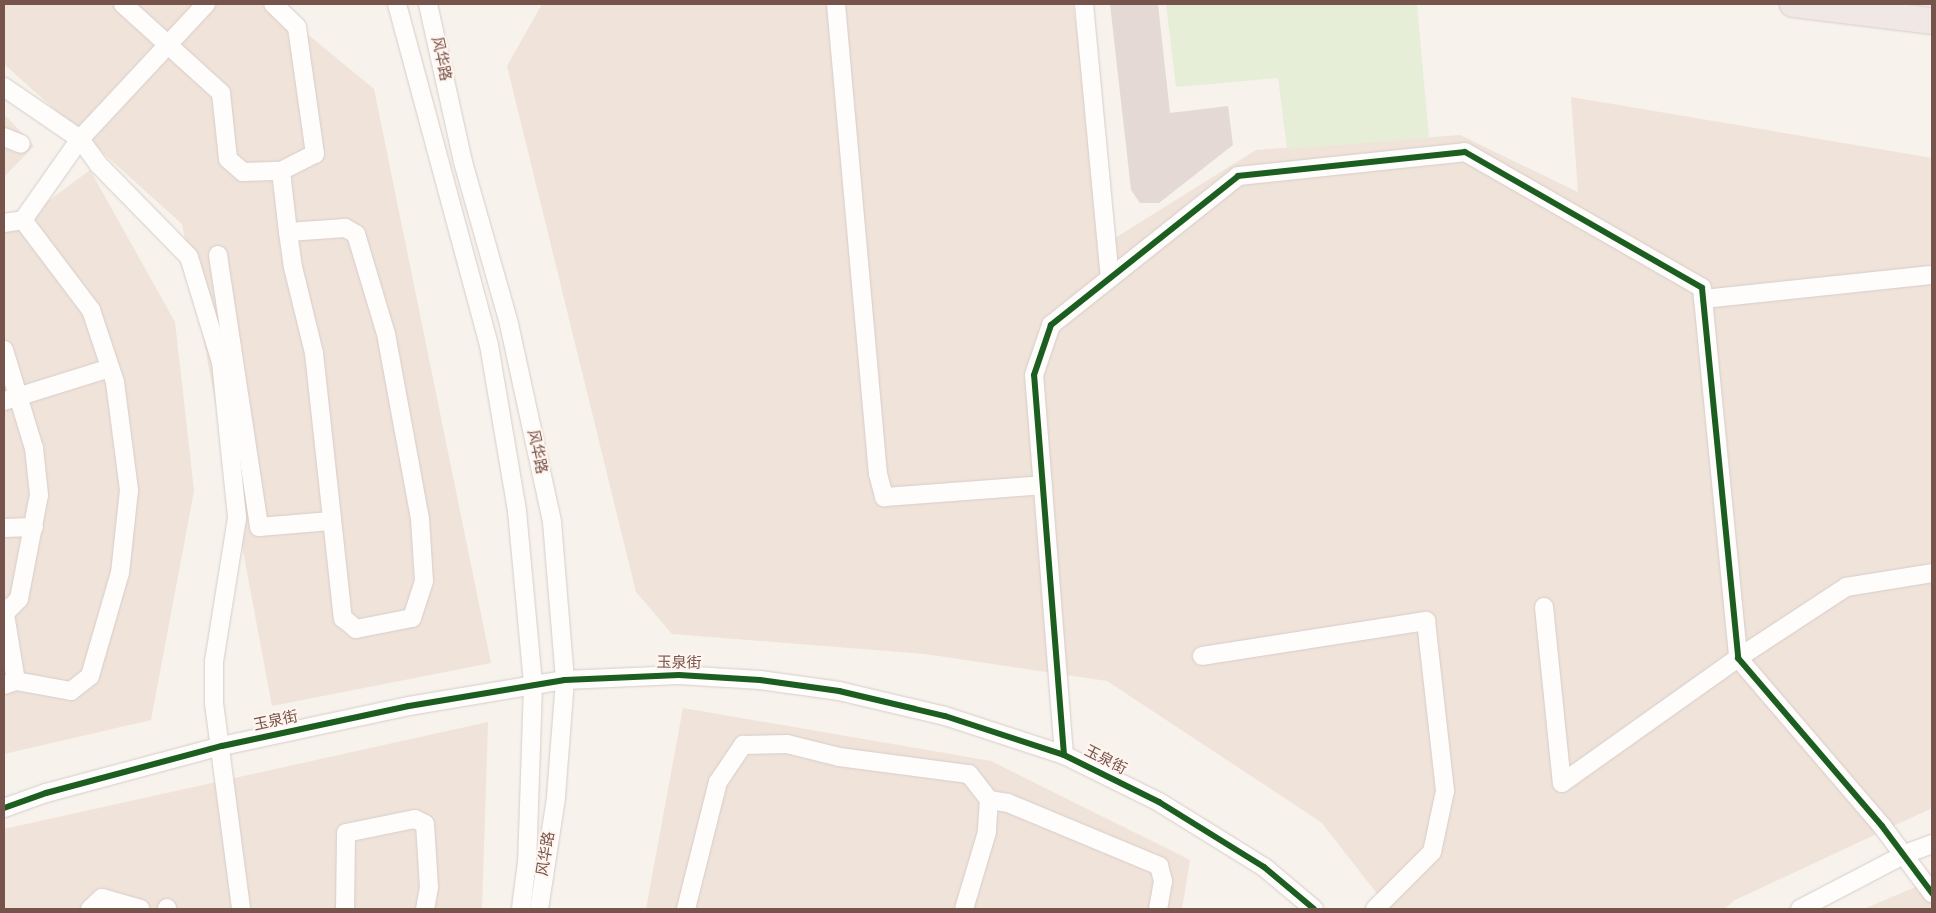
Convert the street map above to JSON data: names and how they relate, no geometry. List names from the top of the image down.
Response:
{
  "streets": {
    "street": ["风华路", "玉泉街"]
  },
  "crossings": [
    ["风华路", "玉泉街"]
  ]
}
